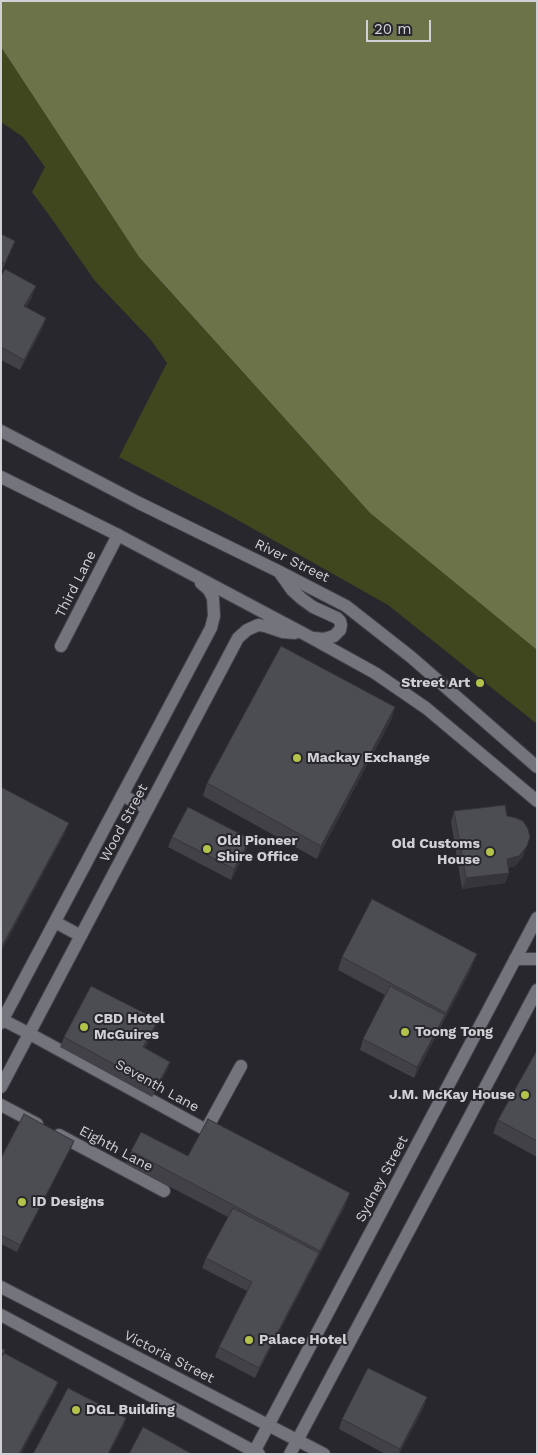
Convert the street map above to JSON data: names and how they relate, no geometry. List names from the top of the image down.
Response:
{
  "streets": {
    "street": [
      "River Street",
      "Third Lane",
      "Wood Street",
      "Seventh Lane",
      "Eighth Lane",
      "Sydney Street",
      "Victoria Street"
    ]
  },
  "crossings": [
    ["Wood Street", "Seventh Lane"],
    ["Sydney Street", "Victoria Street"]
  ],
  "places": [
    "Street Art",
    "Mackay Exchange",
    "Old Pioneer Shire Office",
    "Old Customs House",
    "CBD Hotel McGuires",
    "Toong Tong",
    "J.M. McKay House",
    "ID Designs",
    "Palace Hotel",
    "DGL Building"
  ],
  "scale_bar": "20 m"
}
